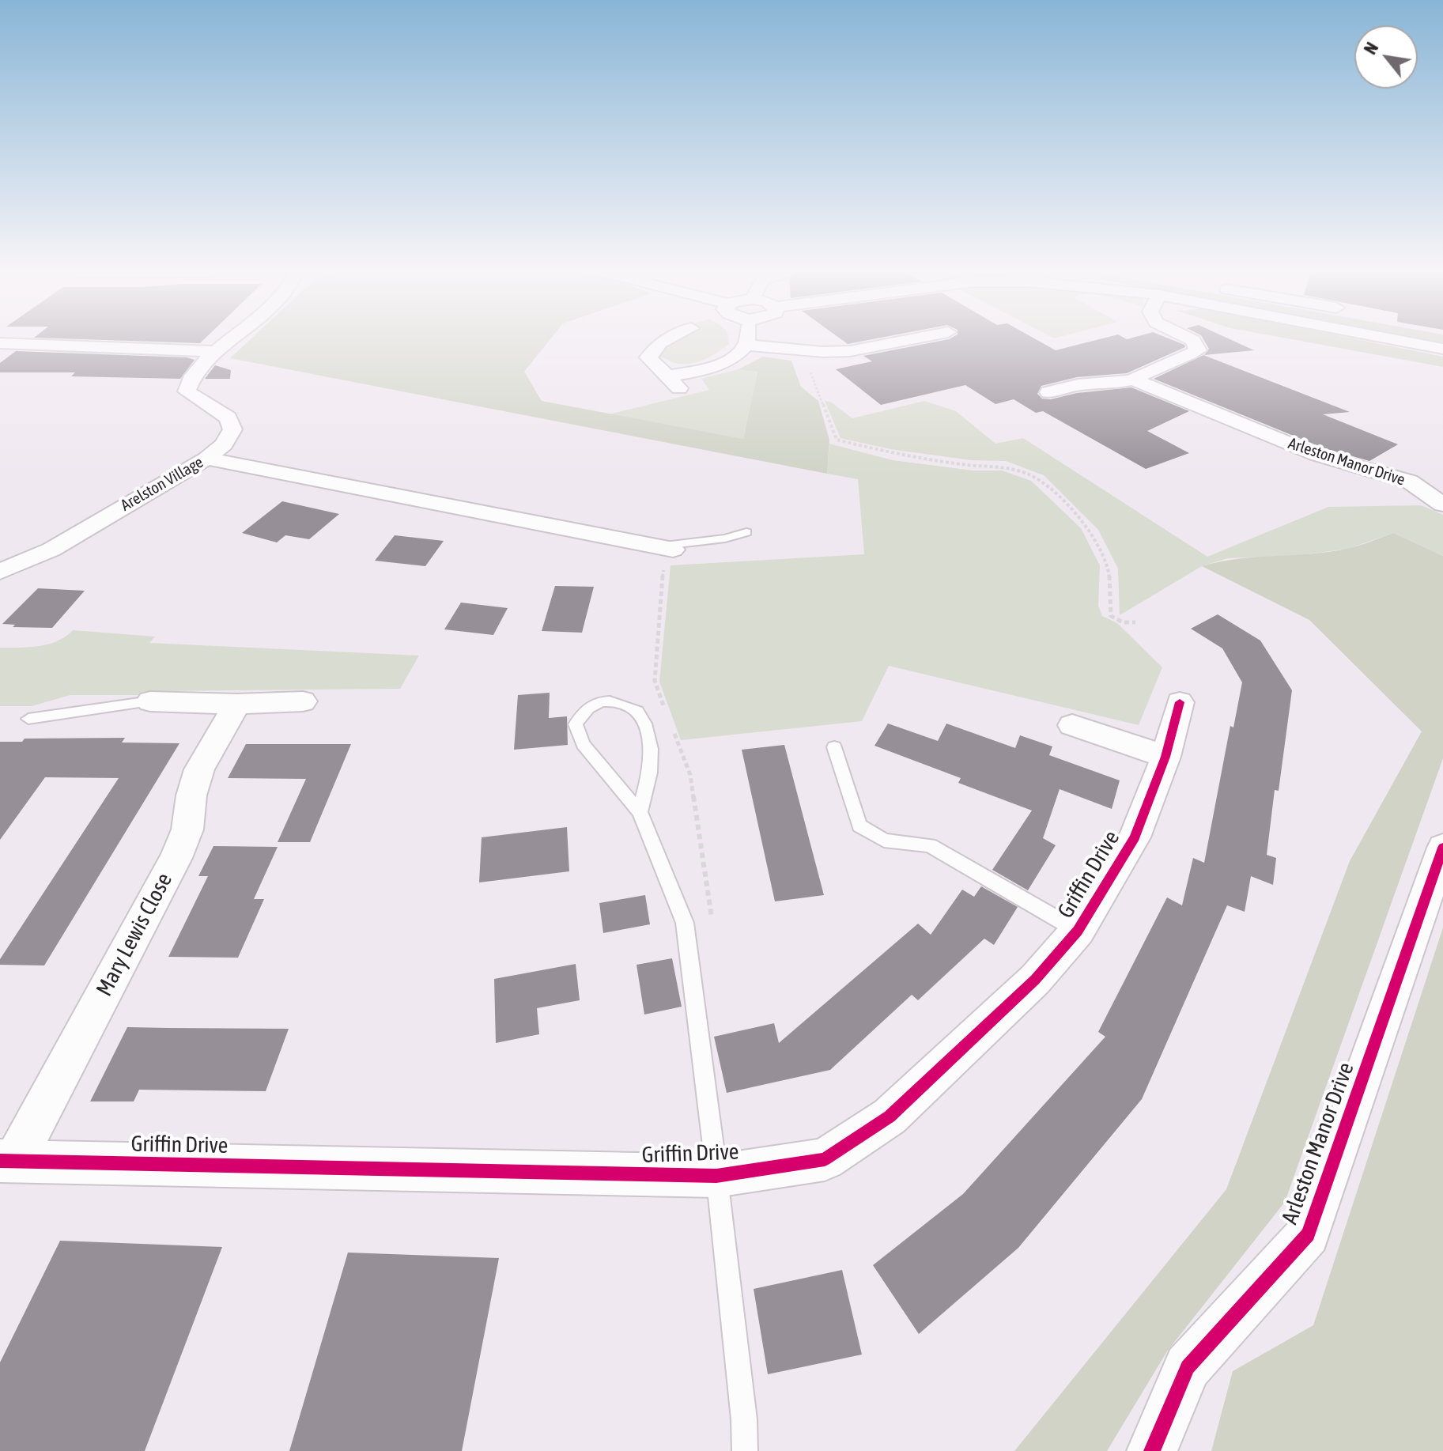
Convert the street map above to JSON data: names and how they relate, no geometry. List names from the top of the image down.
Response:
{
  "streets": {
    "street": [
      "Arleston Manor Drive",
      "Arelston Village",
      "Griffin Drive",
      "Mary Lewis Close"
    ]
  },
  "crossings": [
    ["Griffin Drive", "Mary Lewis Close"]
  ],
  "north": "top left"
}
